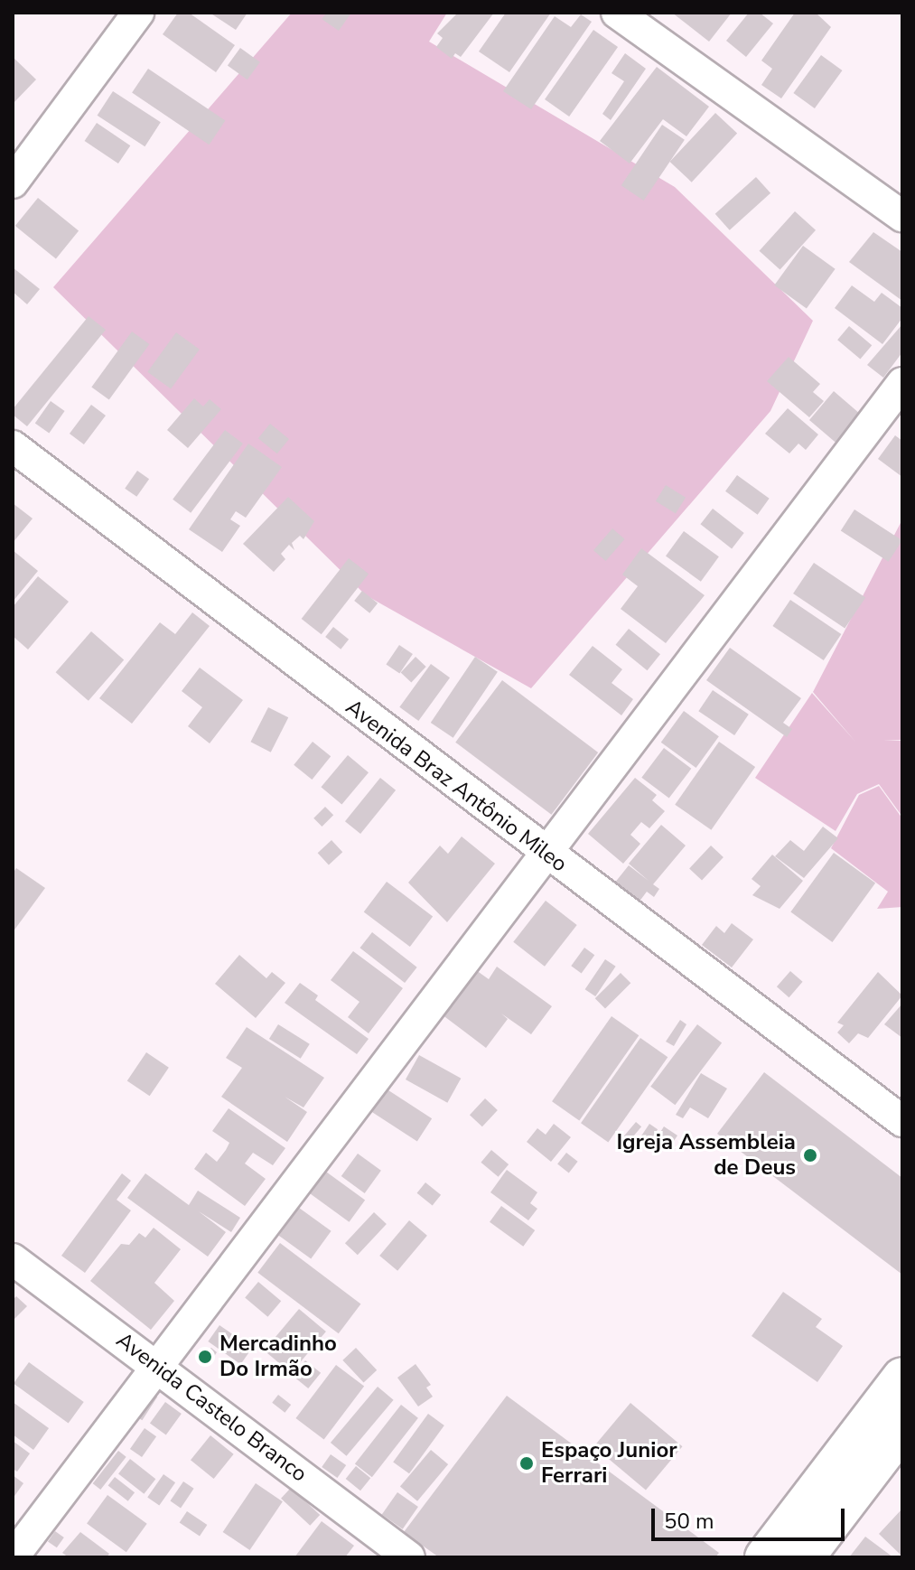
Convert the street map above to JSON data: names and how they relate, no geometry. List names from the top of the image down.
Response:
{
  "streets": {
    "street": ["Avenida Braz Antônio Mileo", "Avenida Castelo Branco"]
  },
  "places": ["Igreja Assembleia de Deus", "Mercadinho Do Irmão", "Espaço Junior Ferrari"],
  "scale_bar": "50 m"
}
